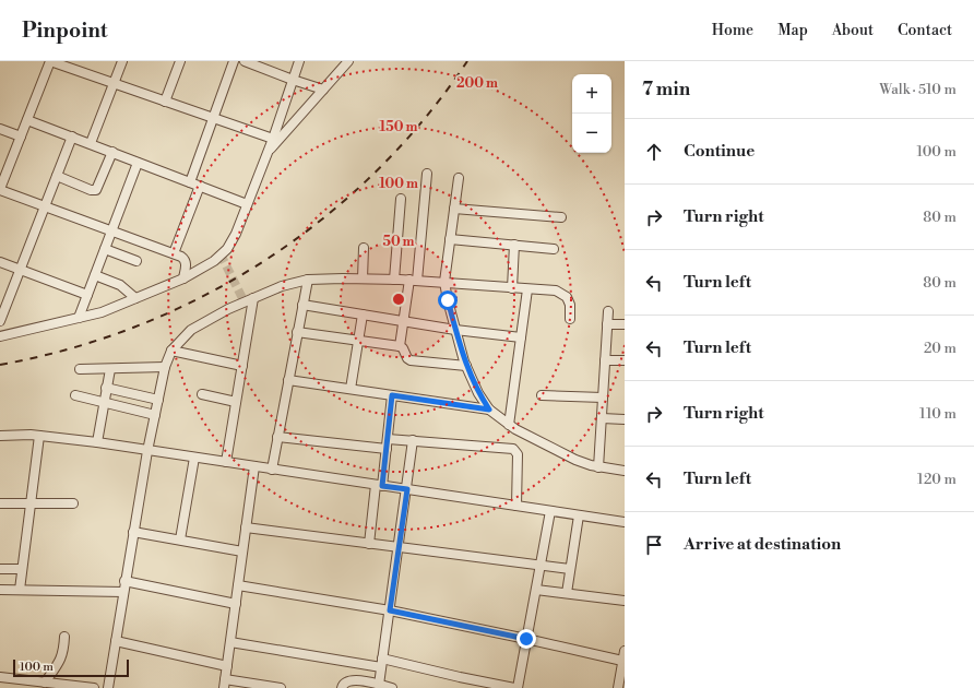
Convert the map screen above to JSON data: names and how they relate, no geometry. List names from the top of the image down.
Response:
{
  "scale_bar": "100 m",
  "page": {
    "header": "Pinpoint",
    "nav": [
      "Home",
      "Map",
      "About",
      "Contact"
    ],
    "heading": ["7 min", "Walk · 510 m"],
    "map_buttons": ["+", "−"],
    "list": [
      ["Continue", "100 m"],
      ["Turn right", "80 m"],
      ["Turn left", "80 m"],
      ["Turn left", "20 m"],
      ["Turn right", "110 m"],
      ["Turn left", "120 m"],
      "Arrive at destination"
    ],
    "scale": "100 m"
  },
  "rings": [
    "200 m",
    "150 m",
    "100 m",
    "50 m"
  ]
}
